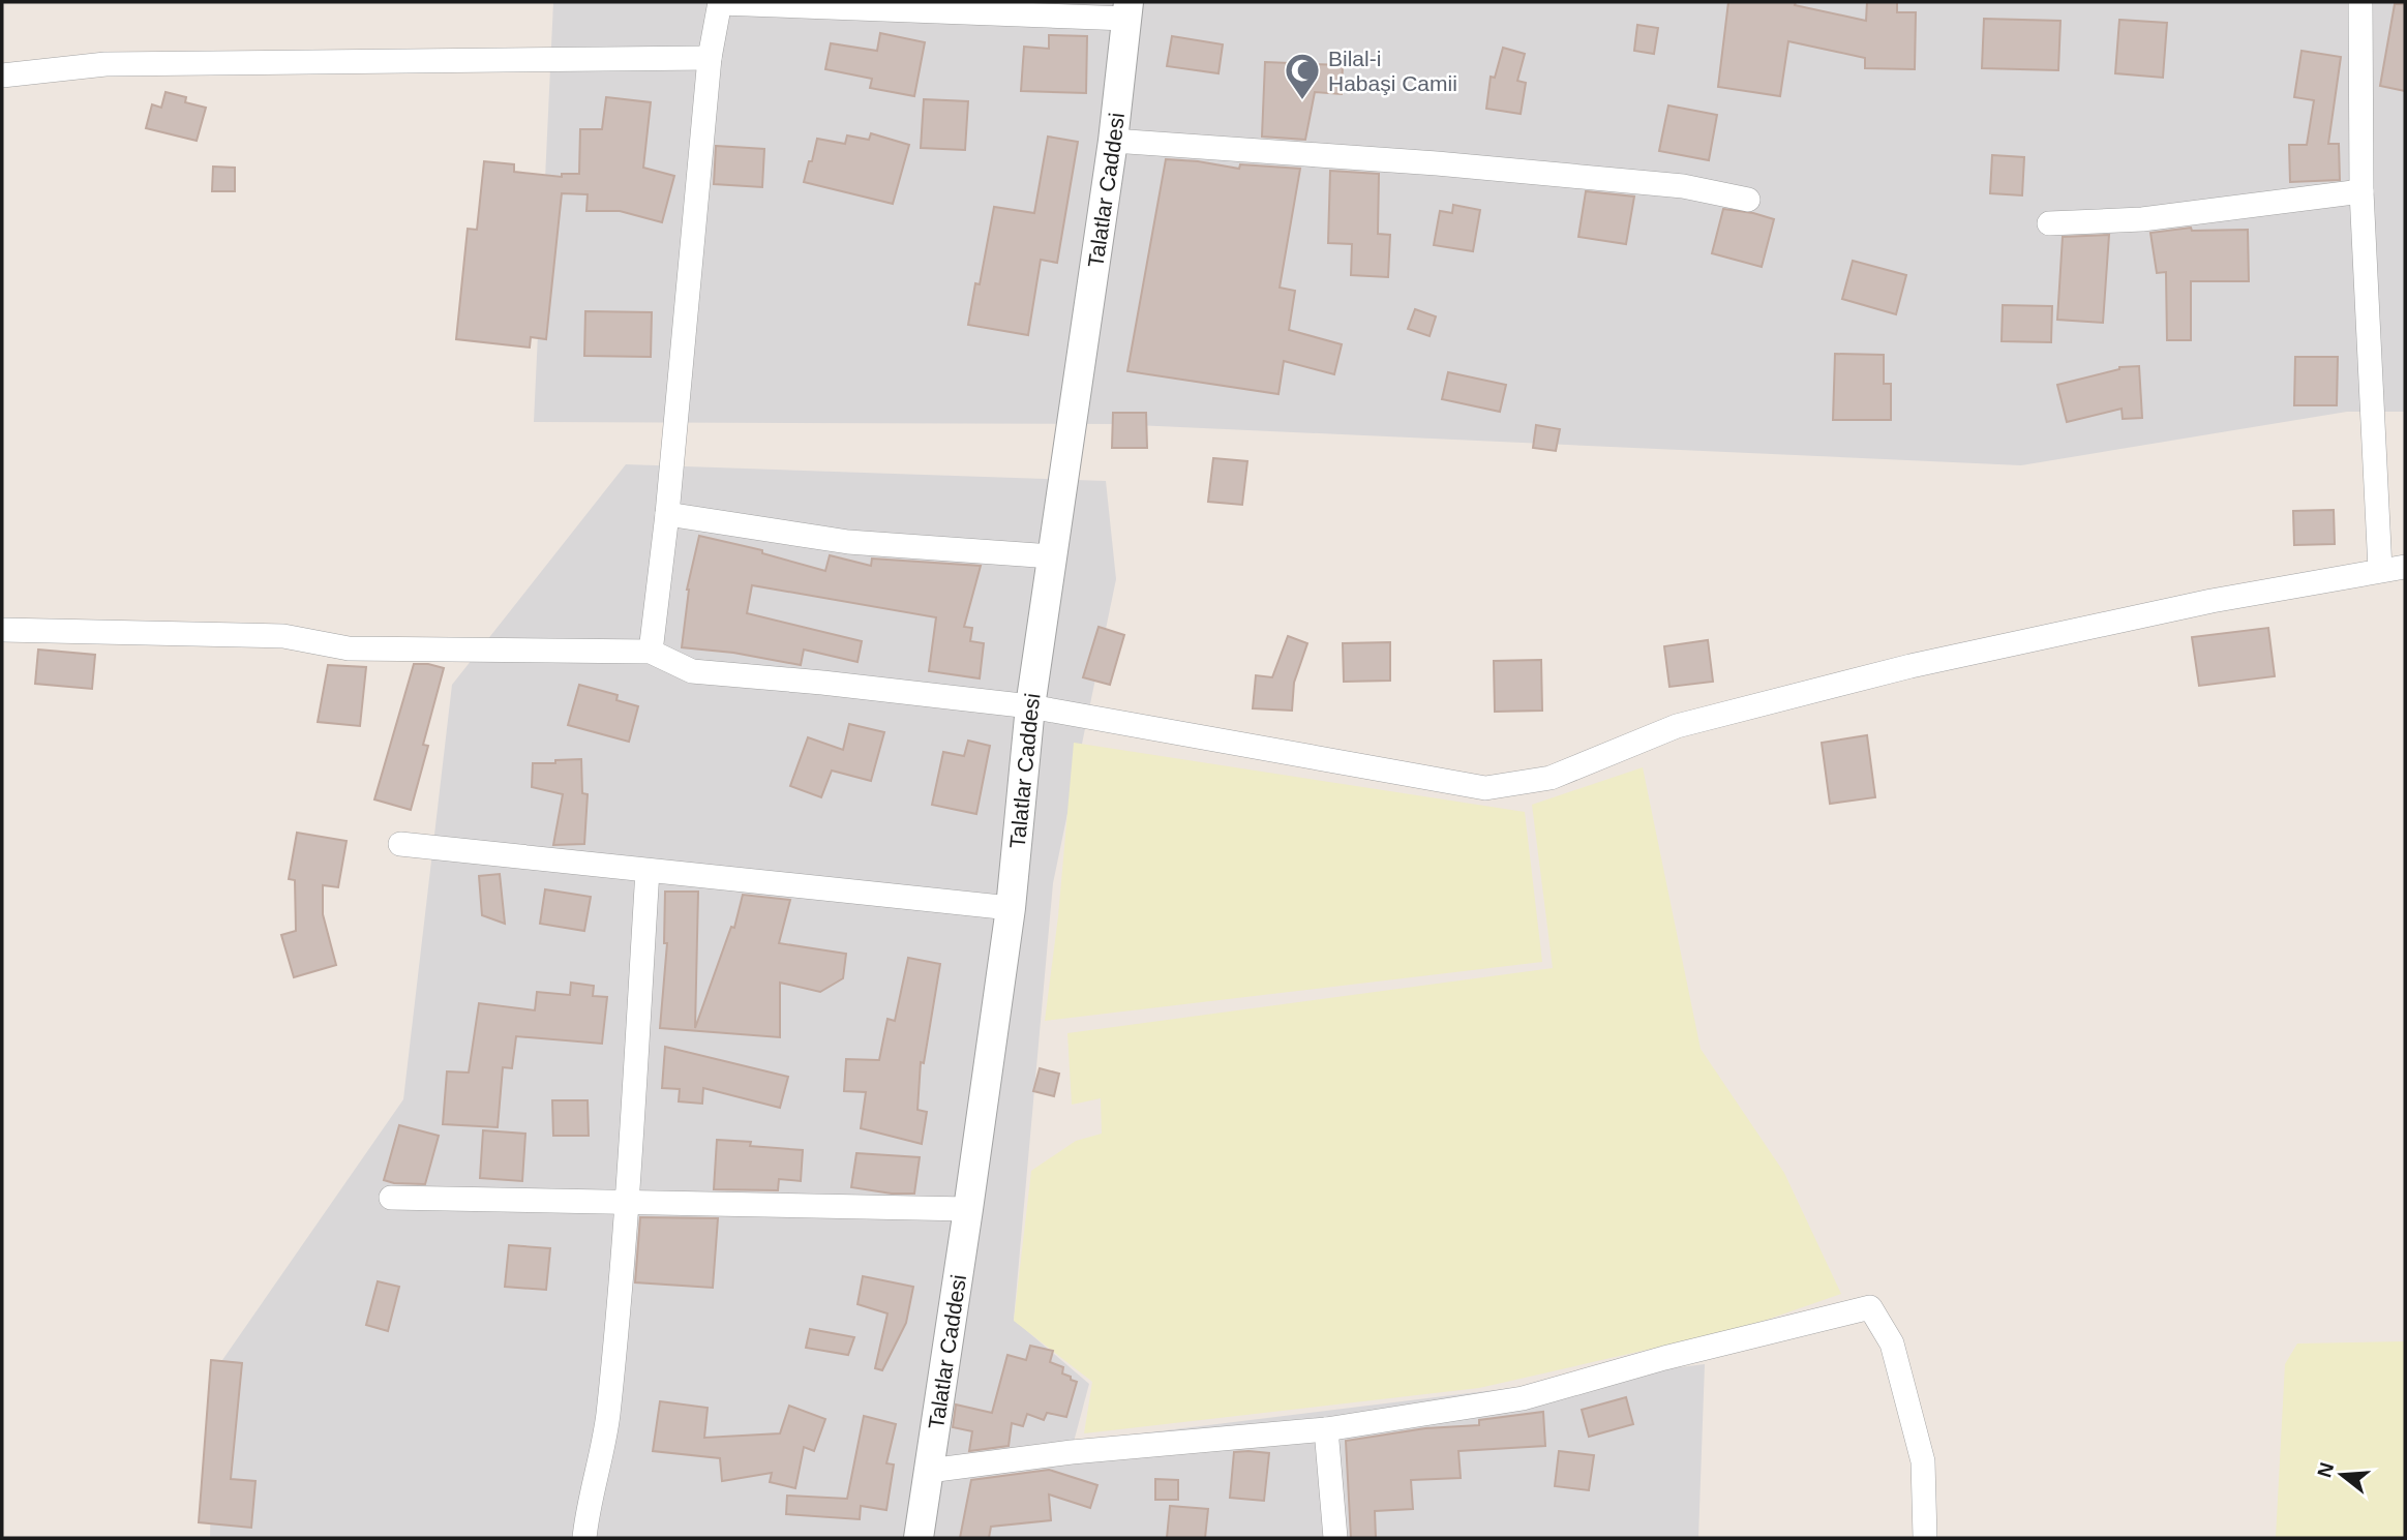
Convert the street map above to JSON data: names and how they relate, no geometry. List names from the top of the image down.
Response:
{
  "streets": {
    "street": ["Talatlar Caddesi"]
  },
  "places": {
    "mosque": ["Bilal-i Habaşi Camii"]
  },
  "north": "left"
}
